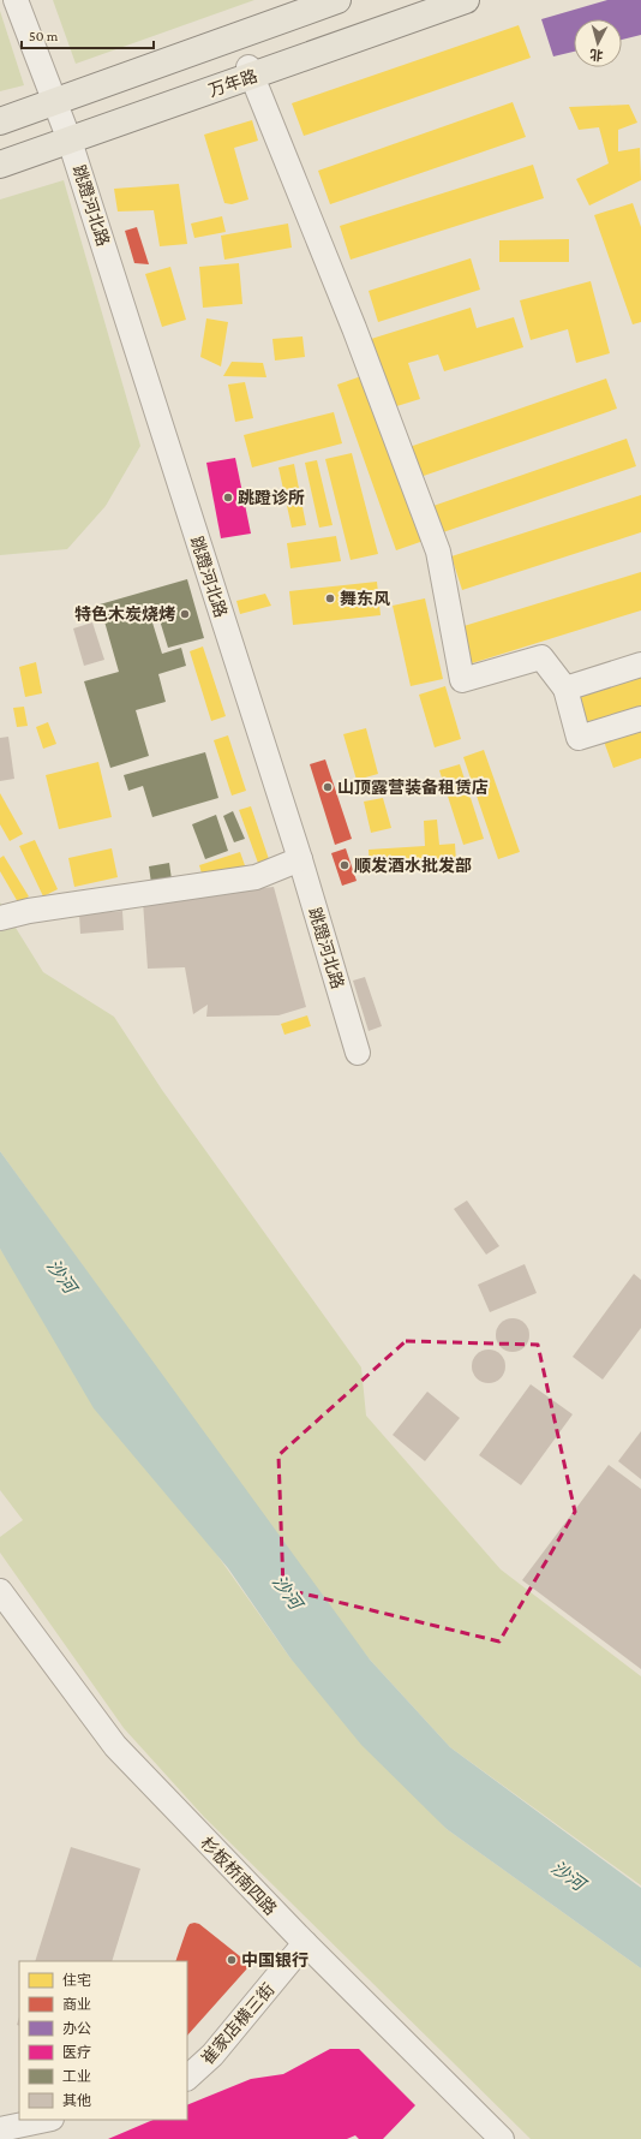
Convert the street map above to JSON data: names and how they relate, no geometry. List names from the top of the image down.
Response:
{
  "streets": {
    "main road": ["万年路"],
    "street": ["跳蹬河北路", "杉板桥南四路", "崔家店横三街"]
  },
  "crossings": [
    ["万年路", "跳蹬河北路"],
    ["杉板桥南四路", "崔家店横三街"]
  ],
  "water": ["沙河"],
  "places": [
    "跳蹬诊所",
    "舞东风",
    "特色木炭烧烤",
    "山顶露营装备租赁店",
    "顺发酒水批发部",
    "中国银行"
  ],
  "legend": [
    "住宅",
    "商业",
    "办公",
    "医疗",
    "工业",
    "其他"
  ],
  "scale_bar": "50 m",
  "north": "bottom"
}
